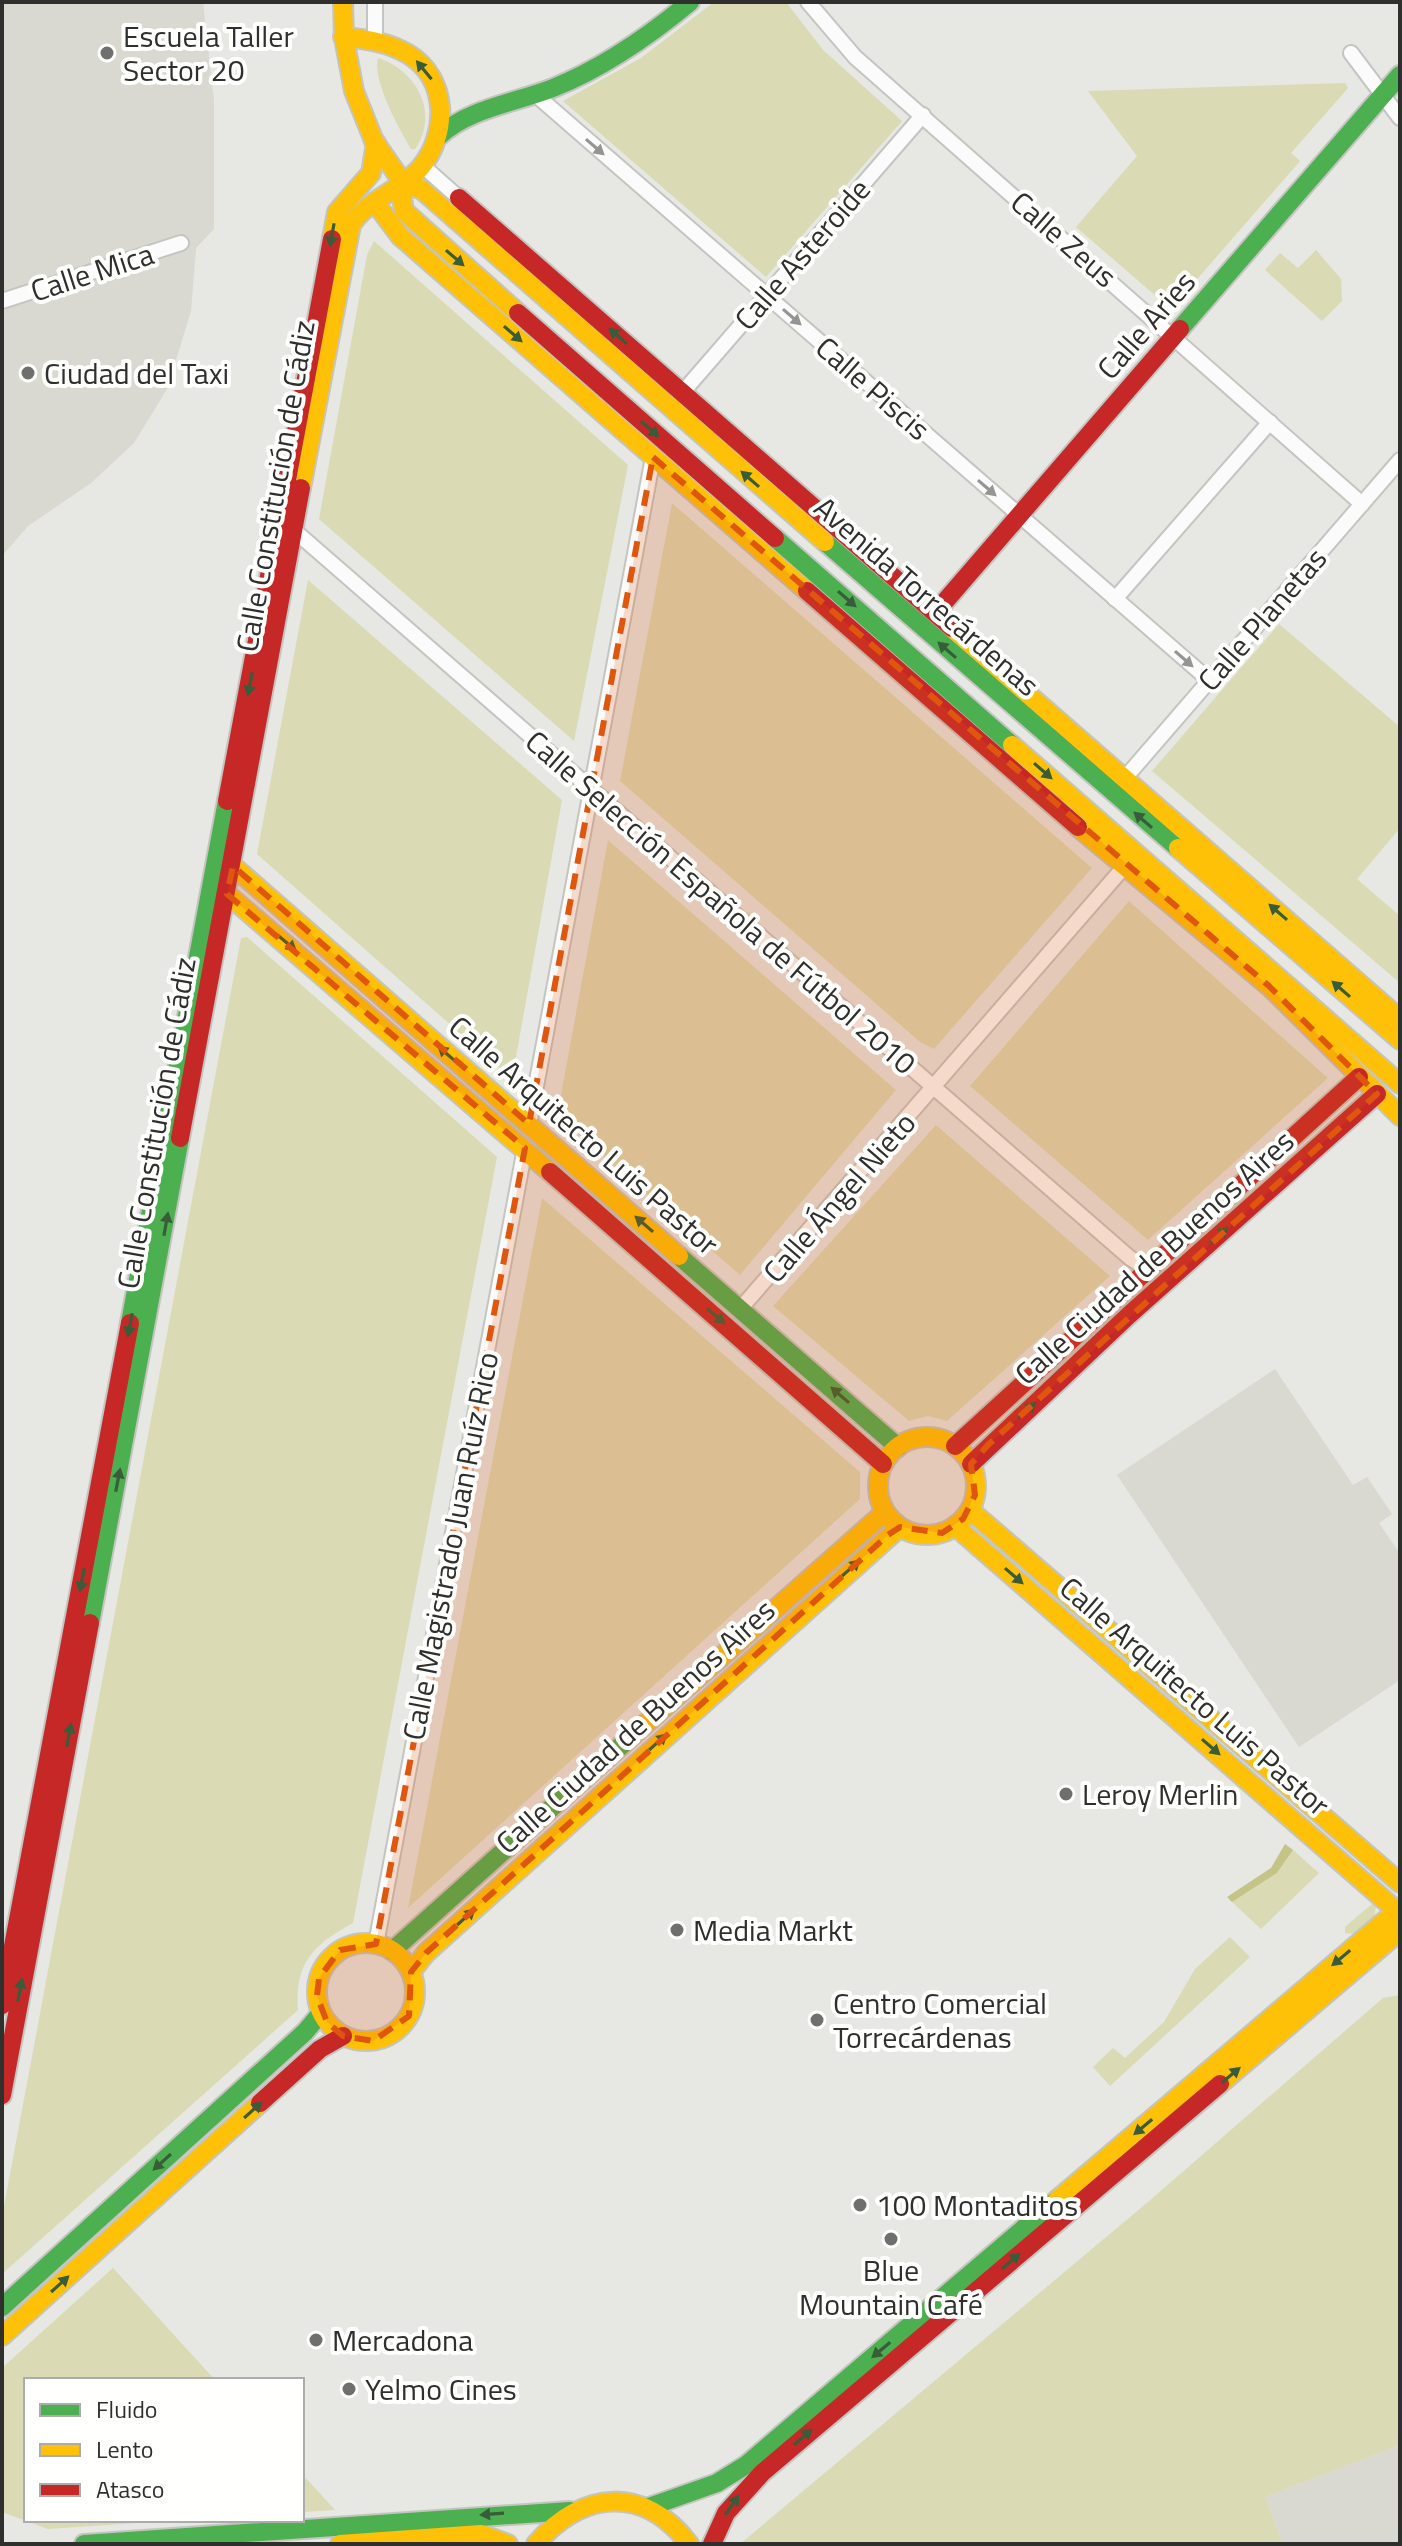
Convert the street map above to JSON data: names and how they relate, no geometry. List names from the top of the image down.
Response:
{
  "streets": {
    "street": [
      "Calle Zeus",
      "Calle Asteroide",
      "Calle Mica",
      "Calle Aries",
      "Calle Piscis",
      "Calle Constitución de Cádiz",
      "Avenida Torrecárdenas",
      "Calle Planetas",
      "Calle Selección Española de Fútbol 2010",
      "Calle Arquitecto Luis Pastor",
      "Calle Ángel Nieto",
      "Calle Ciudad de Buenos Aires",
      "Calle Magistrado Juan Ruíz Rico"
    ]
  },
  "crossings": [
    ["Calle Zeus", "Calle Asteroide"],
    ["Calle Zeus", "Calle Aries"],
    ["Calle Zeus", "Calle Planetas"],
    ["Calle Asteroide", "Calle Piscis"],
    ["Calle Asteroide", "Avenida Torrecárdenas"],
    ["Calle Aries", "Calle Piscis"],
    ["Calle Aries", "Avenida Torrecárdenas"],
    ["Calle Piscis", "Calle Planetas"],
    ["Calle Constitución de Cádiz", "Avenida Torrecárdenas"],
    ["Calle Constitución de Cádiz", "Calle Selección Española de Fútbol 2010"],
    ["Calle Constitución de Cádiz", "Calle Arquitecto Luis Pastor"],
    ["Avenida Torrecárdenas", "Calle Planetas"],
    ["Avenida Torrecárdenas", "Calle Ángel Nieto"],
    ["Avenida Torrecárdenas", "Calle Ciudad de Buenos Aires"],
    ["Calle Selección Española de Fútbol 2010", "Calle Ángel Nieto"],
    ["Calle Selección Española de Fútbol 2010", "Calle Ciudad de Buenos Aires"],
    ["Calle Arquitecto Luis Pastor", "Calle Ángel Nieto"],
    ["Calle Arquitecto Luis Pastor", "Calle Ciudad de Buenos Aires"],
    ["Calle Arquitecto Luis Pastor", "Calle Magistrado Juan Ruíz Rico"],
    ["Calle Ciudad de Buenos Aires", "Calle Magistrado Juan Ruíz Rico"]
  ],
  "one_way": ["Calle Piscis"],
  "places": [
    "Escuela Taller Sector 20",
    "Ciudad del Taxi",
    "Leroy Merlin",
    "Media Markt",
    "Centro Comercial Torrecárdenas",
    "100 Montaditos",
    "Blue Mountain Café",
    "Mercadona",
    "Yelmo Cines"
  ],
  "legend": ["Fluido", "Lento", "Atasco"]
}
